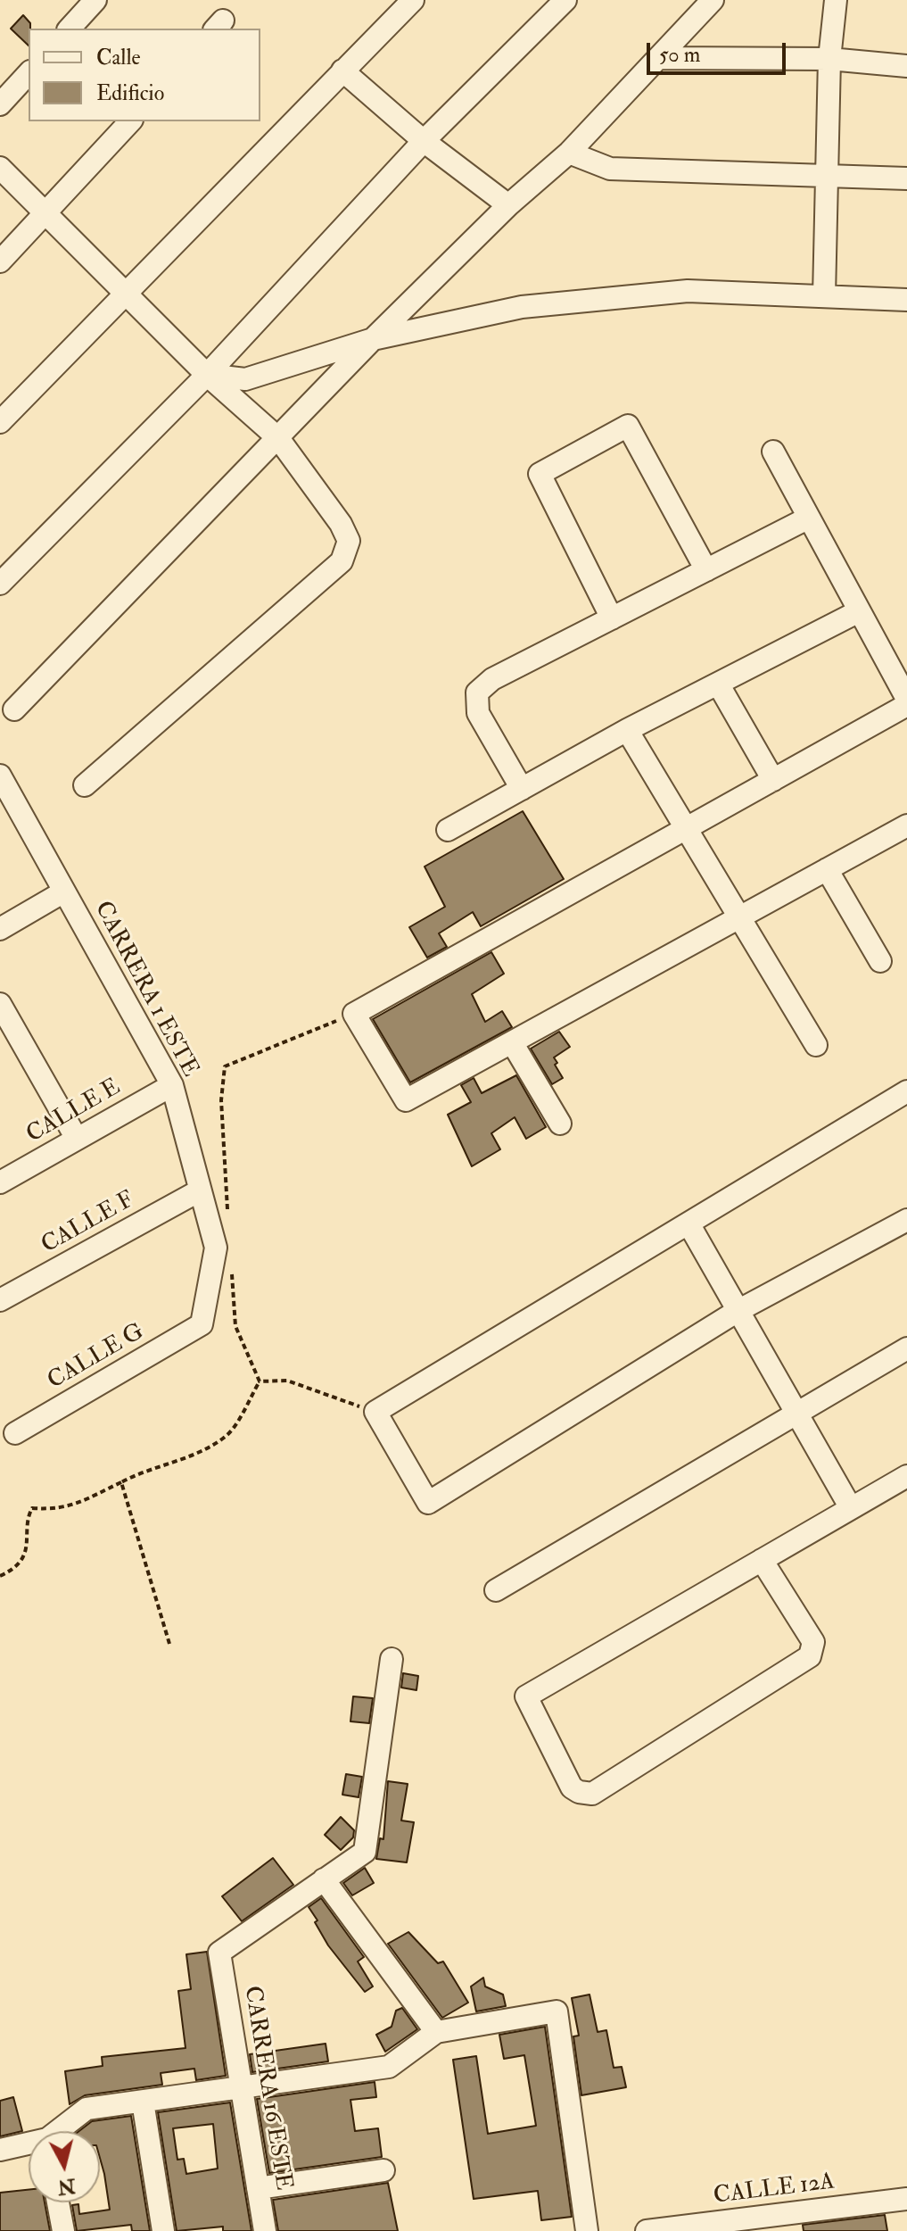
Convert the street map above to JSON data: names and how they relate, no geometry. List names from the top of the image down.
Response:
{
  "streets": {
    "street": [
      "CARRERA 1 ESTE",
      "CALLE E",
      "CALLE F",
      "CALLE G",
      "CARRERA 16 ESTE",
      "CALLE 12A"
    ]
  },
  "crossings": [
    ["CARRERA 1 ESTE", "CALLE E"],
    ["CARRERA 1 ESTE", "CALLE F"],
    ["CARRERA 1 ESTE", "CALLE G"]
  ],
  "legend": ["Calle", "Edificio"],
  "scale_bar": "50 m",
  "north": "bottom"
}
